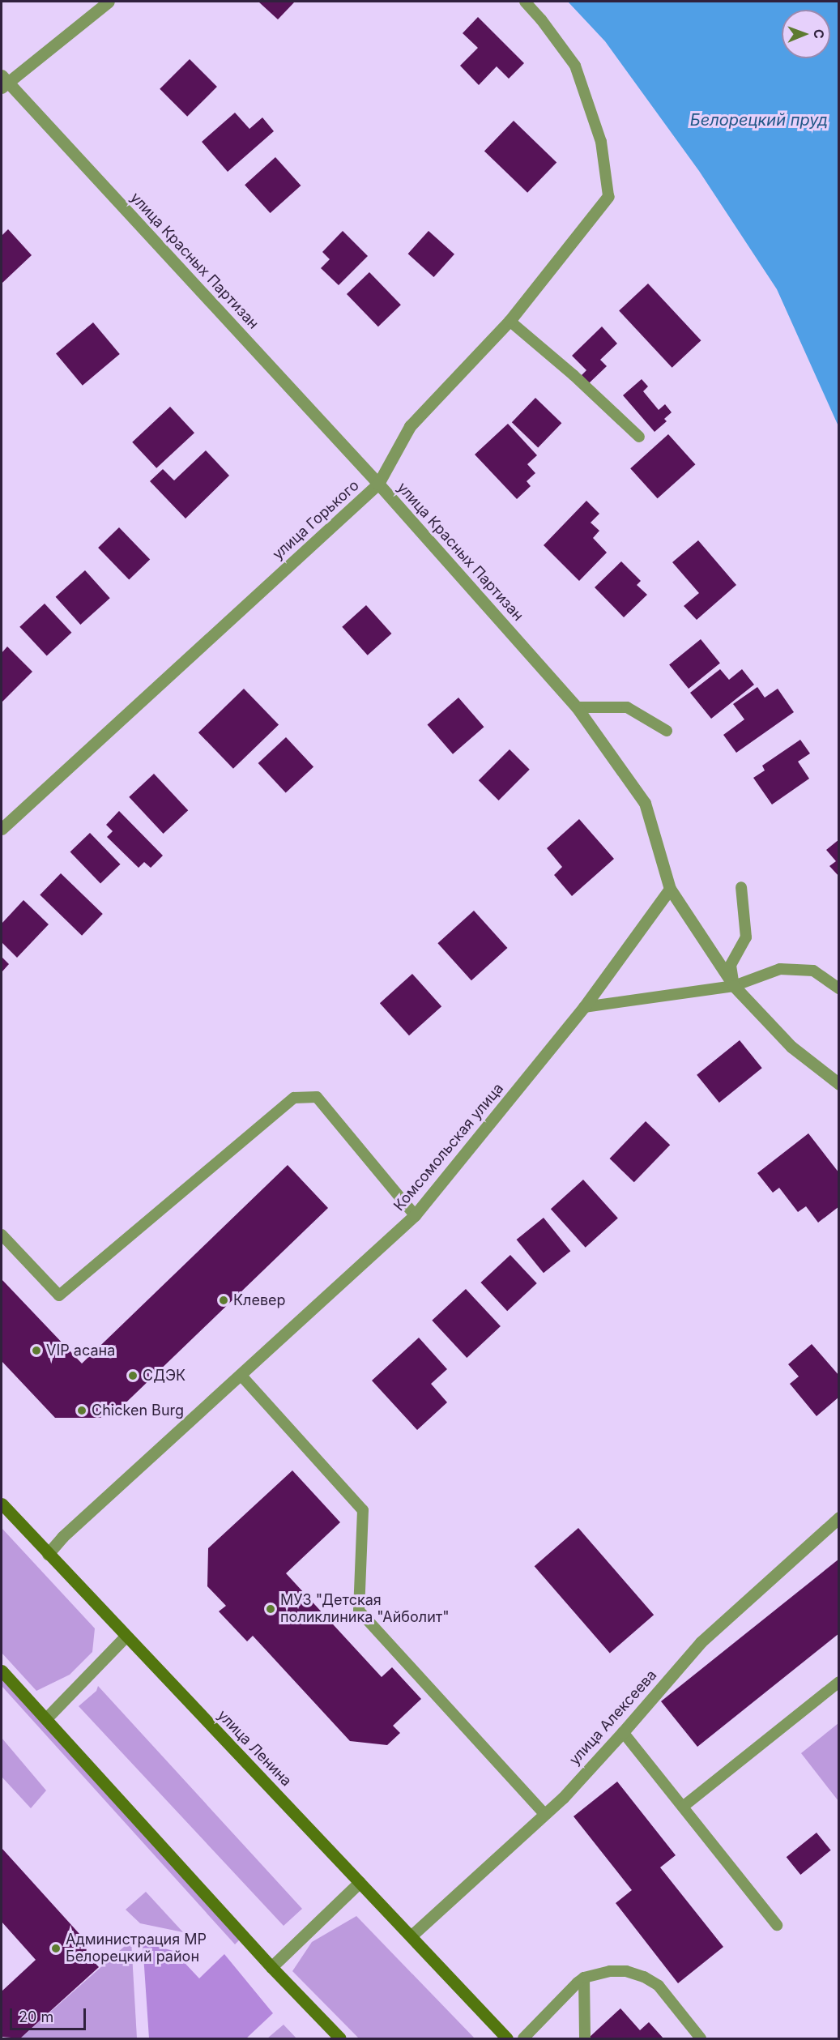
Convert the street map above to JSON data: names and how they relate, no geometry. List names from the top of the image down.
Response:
{
  "streets": {
    "main road": ["улица Ленина"],
    "street": [
      "улица Красных Партизан",
      "улица Горького",
      "Комсомольская улица",
      "улица Алексеева"
    ]
  },
  "crossings": [
    ["улица Красных Партизан", "улица Горького"],
    ["улица Красных Партизан", "Комсомольская улица"],
    ["Комсомольская улица", "улица Ленина"],
    ["улица Алексеева", "улица Ленина"]
  ],
  "water": ["Белорецкий пруд"],
  "places": [
    "Клевер",
    "VIP асана",
    "СДЭК",
    "Chicken Burg",
    "МУЗ \"Детская поликлиника \"Айболит\"",
    "Администрация МР Белорецкий район"
  ],
  "scale_bar": "20 m",
  "north": "right"
}
